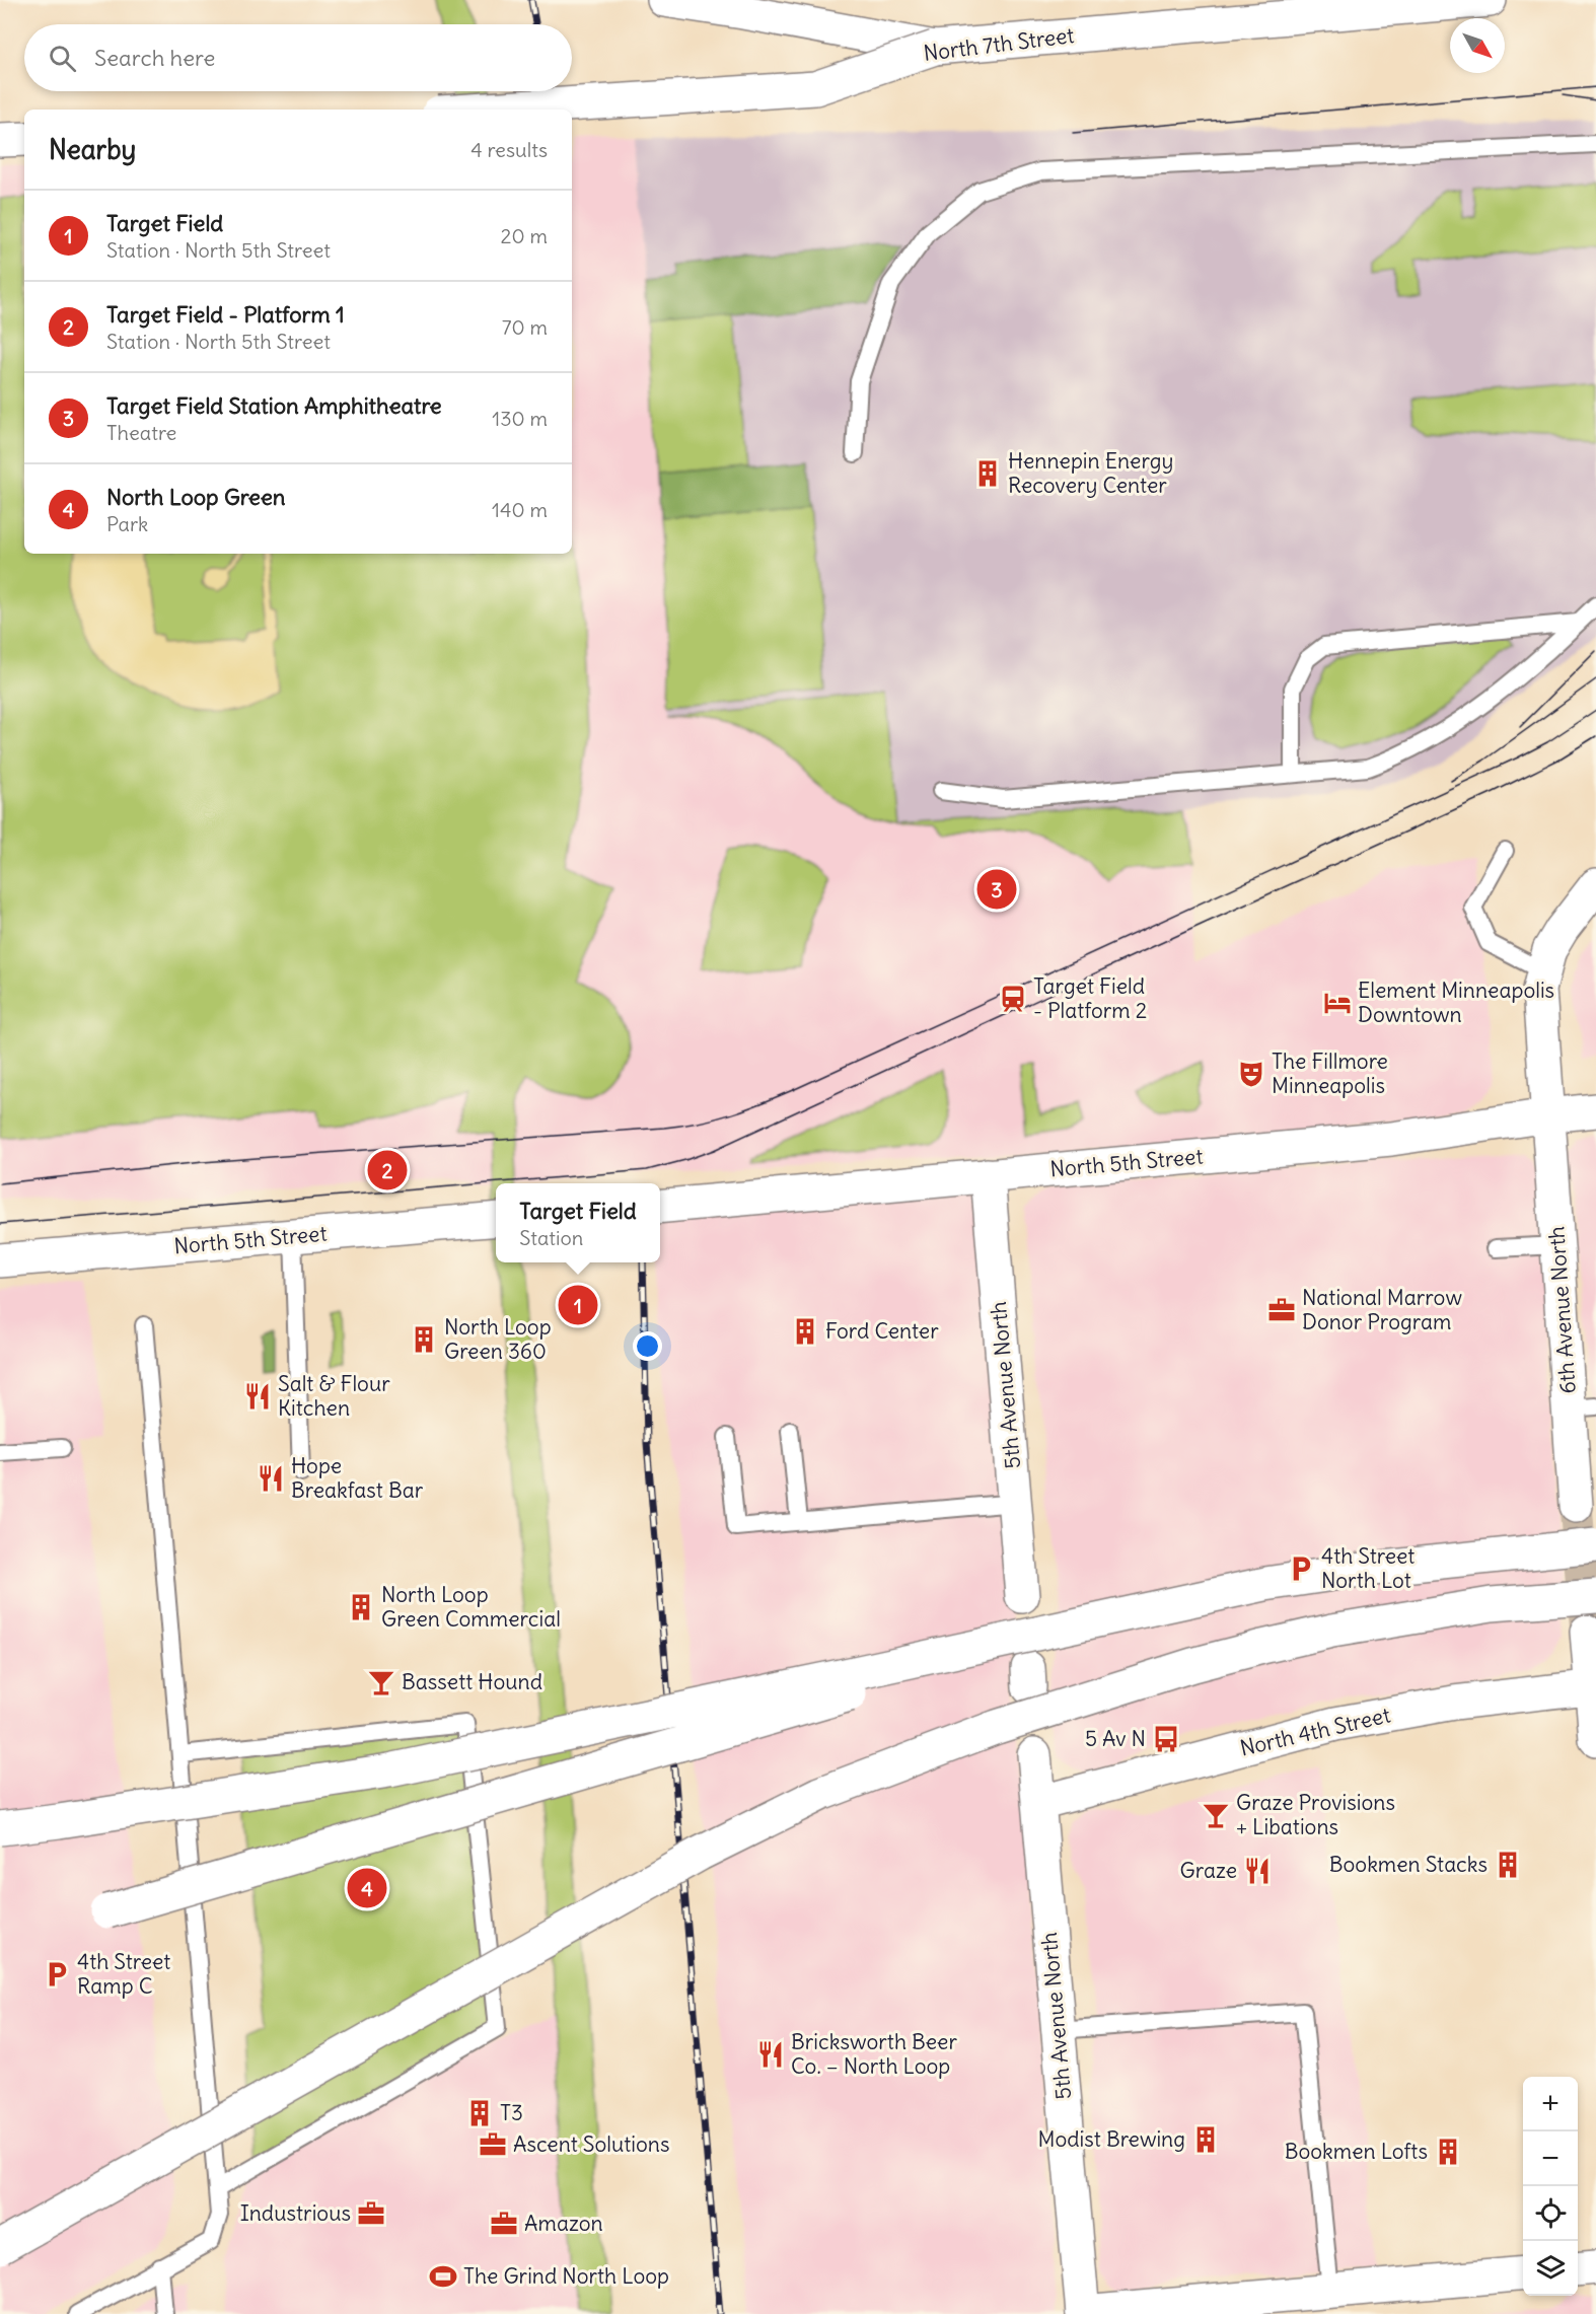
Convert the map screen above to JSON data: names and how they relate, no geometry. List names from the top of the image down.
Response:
{
  "streets": {
    "main road": [
      "North 7th Street",
      "North 5th Street",
      "6th Avenue North",
      "5th Avenue North",
      "North 4th Street"
    ]
  },
  "crossings": [
    ["North 5th Street", "6th Avenue North"],
    ["North 5th Street", "5th Avenue North"],
    ["5th Avenue North", "North 4th Street"]
  ],
  "places": {
    "building": [
      "Hennepin Energy Recovery Center",
      "Ford Center",
      "North Loop Green 360",
      "North Loop Green Commercial",
      "Bookmen Stacks",
      "T3",
      "Modist Brewing",
      "Bookmen Lofts"
    ],
    "station": ["Target Field - Platform 2"],
    "hotel": ["Element Minneapolis Downtown"],
    "theatre": ["The Fillmore Minneapolis"],
    "office": [
      "National Marrow Donor Program",
      "Ascent Solutions",
      "Industrious",
      "Amazon"
    ],
    "restaurant": [
      "Salt & Flour Kitchen",
      "Hope Breakfast Bar",
      "Graze",
      "Bricksworth Beer Co. – North Loop"
    ],
    "parking": ["4th Street North Lot", "4th Street Ramp C"],
    "bar": ["Bassett Hound", "Graze Provisions + Libations"],
    "bus stop": ["5 Av N"],
    "sports": ["The Grind North Loop"]
  },
  "north": "bottom right",
  "page": {
    "search": "Search here",
    "heading": ["Nearby", "4 results"],
    "list": [
      {
        "mark": "1",
        "name": "Target Field",
        "note": "Station · North 5th Street",
        "value": "20 m"
      },
      {
        "mark": "2",
        "name": "Target Field - Platform 1",
        "note": "Station · North 5th Street",
        "value": "70 m"
      },
      {
        "mark": "3",
        "name": "Target Field Station Amphitheatre",
        "note": "Theatre",
        "value": "130 m"
      },
      {
        "mark": "4",
        "name": "North Loop Green",
        "note": "Park",
        "value": "140 m"
      }
    ],
    "pins": [
      "3",
      "2",
      "1",
      "4"
    ],
    "popup": ["Target Field", "Station"],
    "map_buttons": ["+", "−"]
  }
}
